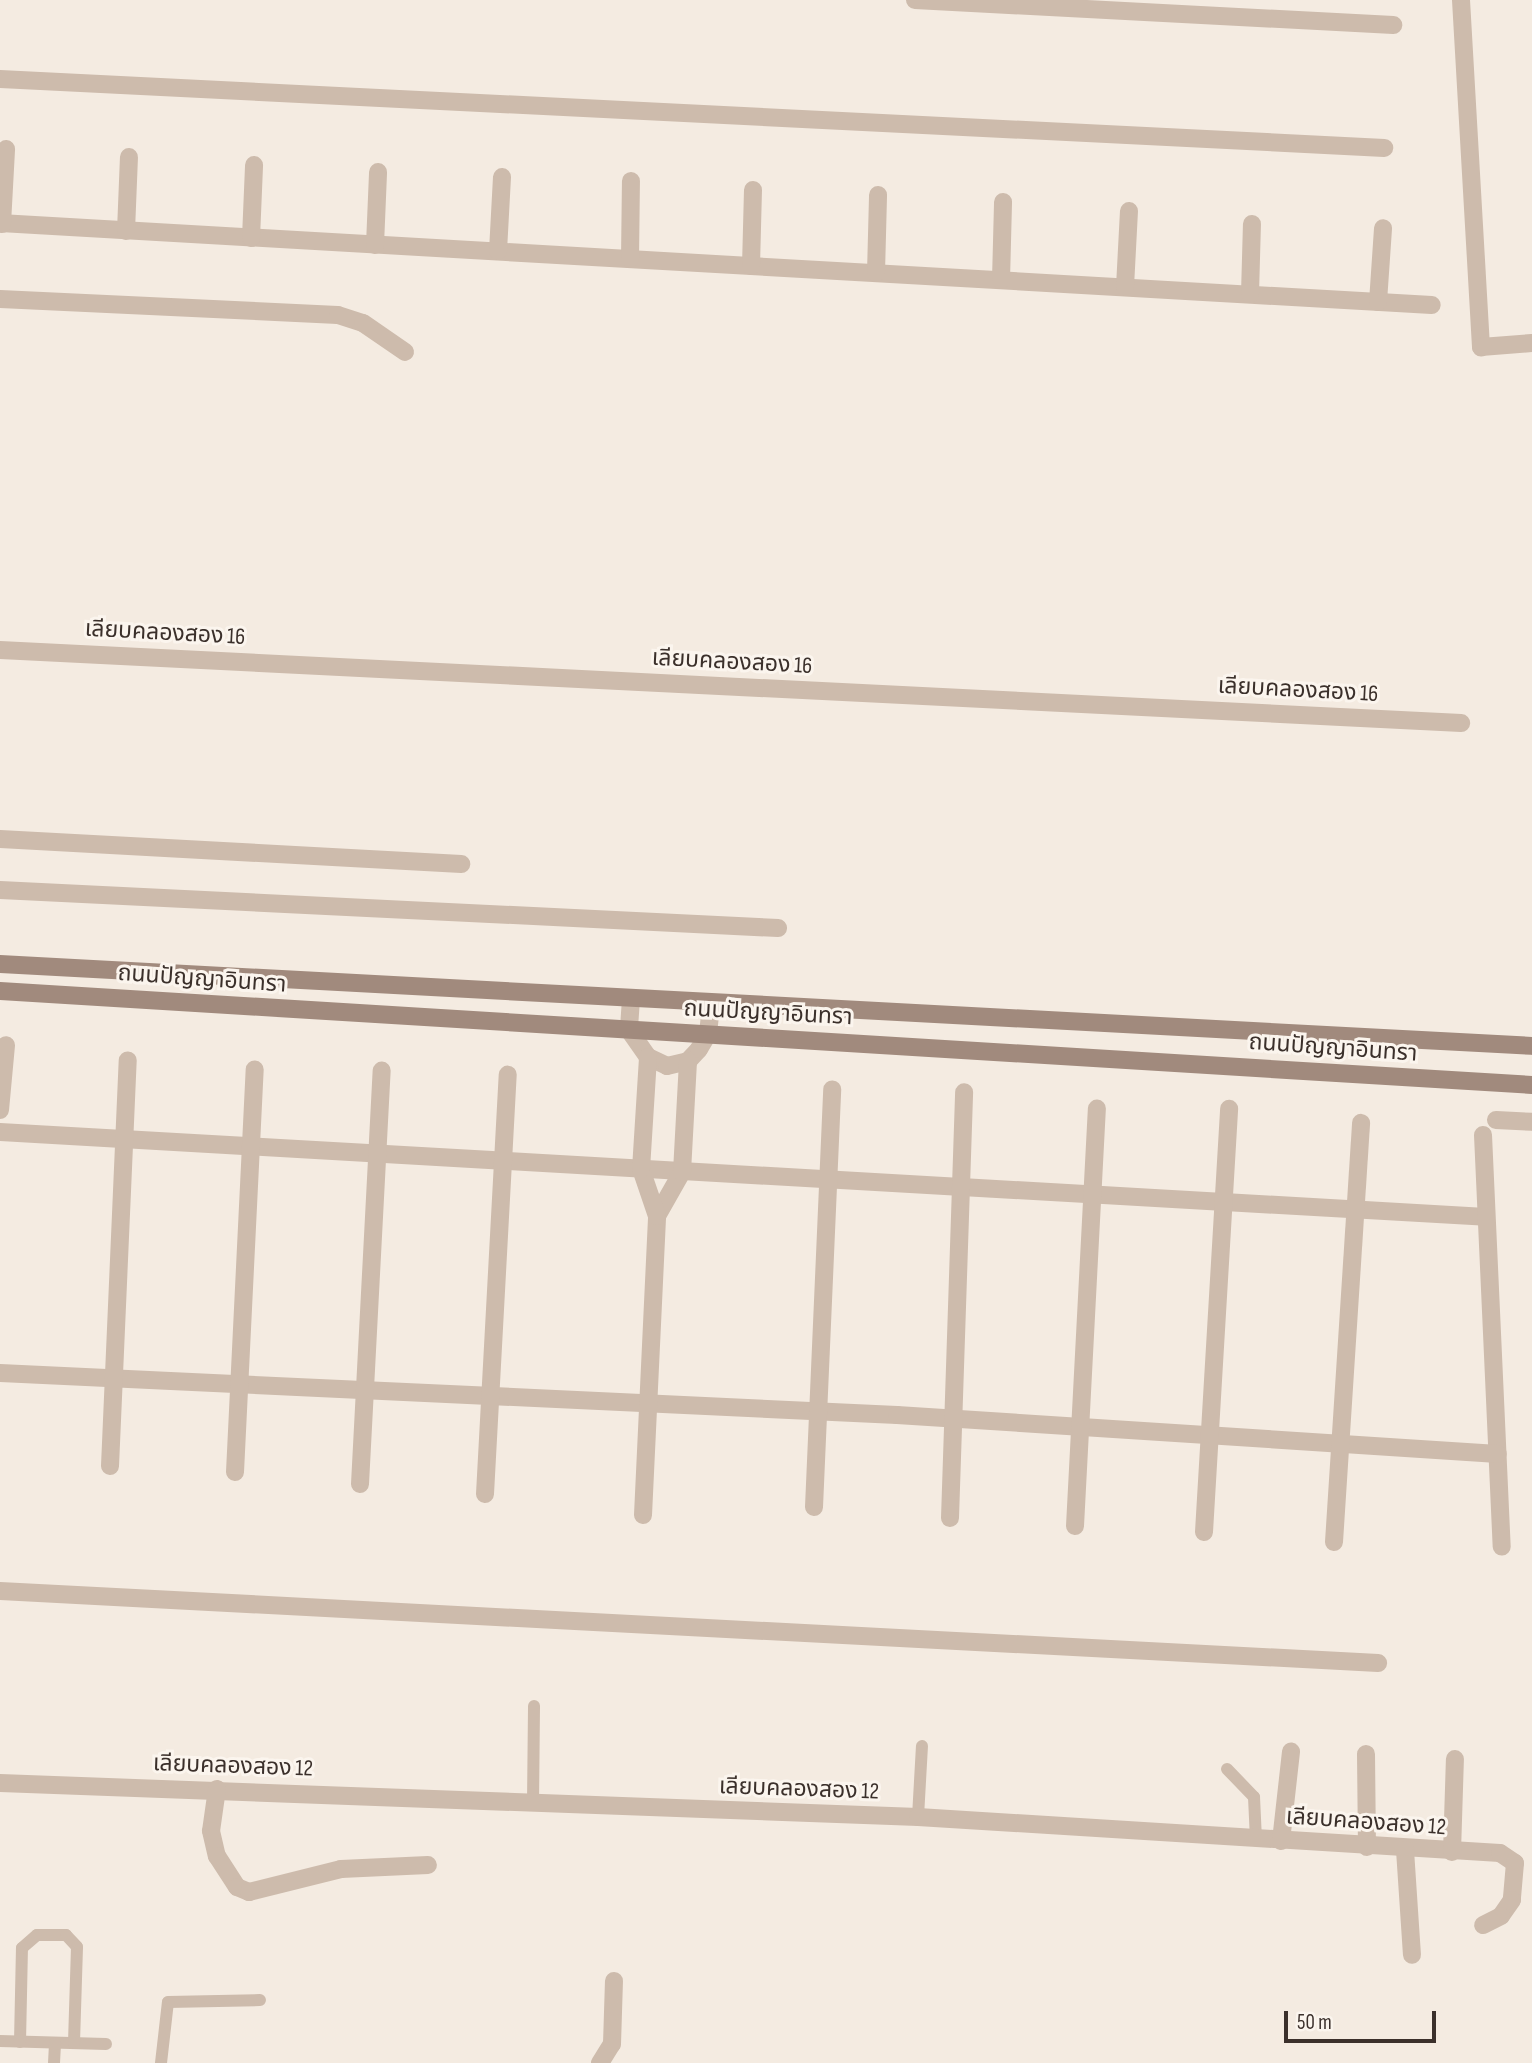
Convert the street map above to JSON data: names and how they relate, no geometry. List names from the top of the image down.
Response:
{
  "streets": {
    "street": ["เลียบคลองสอง 16", "ถนนปัญญาอินทรา", "เลียบคลองสอง 12"]
  },
  "scale_bar": "50 m"
}
